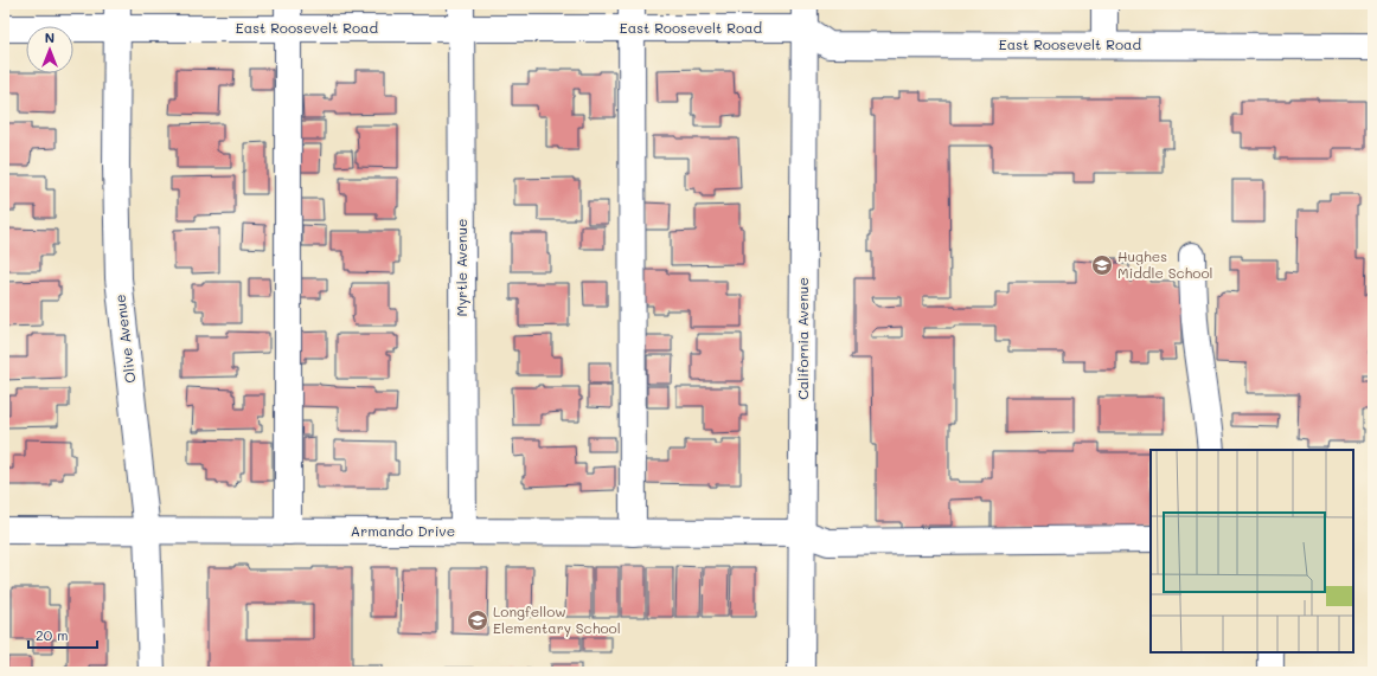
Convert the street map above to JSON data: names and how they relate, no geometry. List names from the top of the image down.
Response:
{
  "streets": {
    "street": [
      "East Roosevelt Road",
      "Myrtle Avenue",
      "Olive Avenue",
      "California Avenue",
      "Armando Drive"
    ]
  },
  "crossings": [
    ["East Roosevelt Road", "Myrtle Avenue"],
    ["East Roosevelt Road", "Olive Avenue"],
    ["East Roosevelt Road", "California Avenue"],
    ["Myrtle Avenue", "Armando Drive"],
    ["Olive Avenue", "Armando Drive"],
    ["California Avenue", "Armando Drive"]
  ],
  "places": {
    "school or university": ["Hughes Middle School", "Longfellow Elementary School"]
  },
  "scale_bar": "20 m",
  "north": "top"
}
